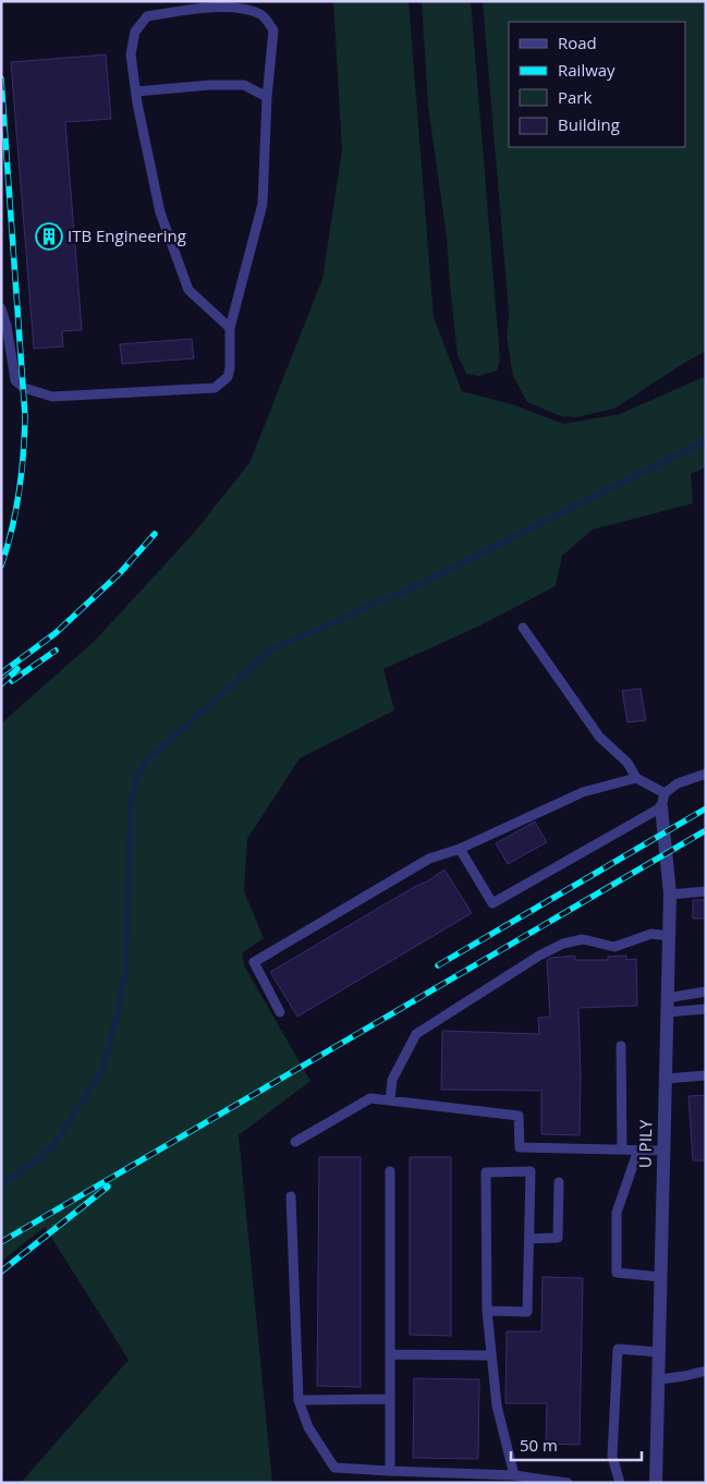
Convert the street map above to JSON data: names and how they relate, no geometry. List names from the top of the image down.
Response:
{
  "streets": {
    "street": ["U PILY"]
  },
  "places": {
    "building": ["ITB Engineering"]
  },
  "legend": [
    "Road",
    "Railway",
    "Park",
    "Building"
  ],
  "scale_bar": "50 m"
}
